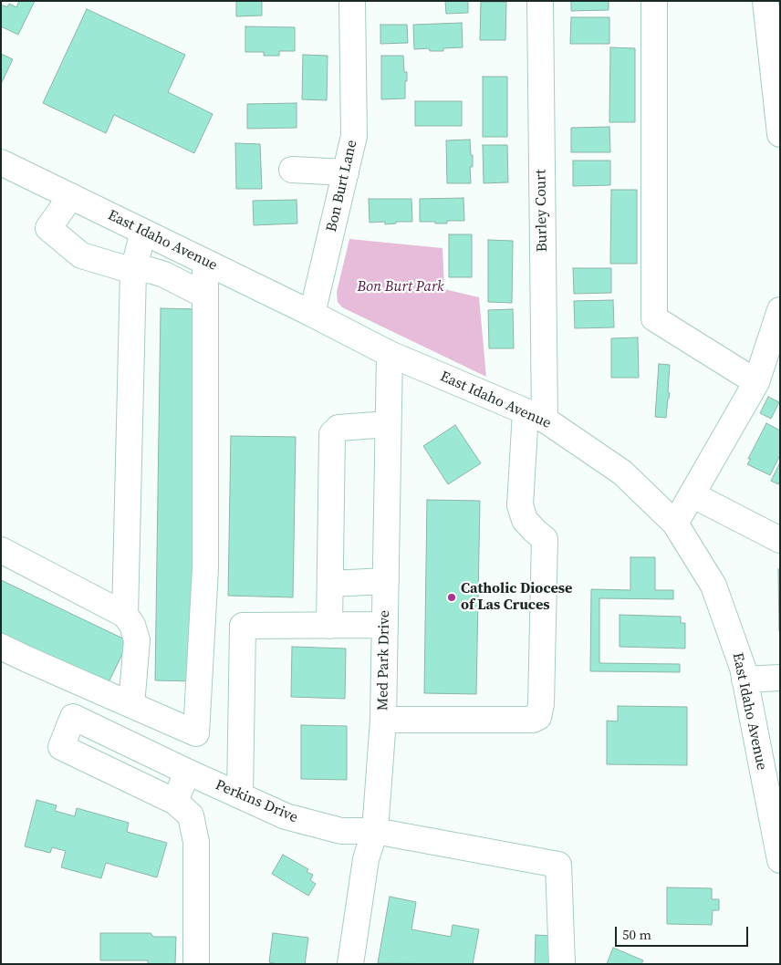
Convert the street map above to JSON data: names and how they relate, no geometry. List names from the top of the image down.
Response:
{
  "streets": {
    "street": [
      "Bon Burt Lane",
      "Burley Court",
      "East Idaho Avenue",
      "Med Park Drive",
      "Perkins Drive"
    ]
  },
  "crossings": [
    ["Bon Burt Lane", "East Idaho Avenue"],
    ["Burley Court", "East Idaho Avenue"],
    ["Burley Court", "Med Park Drive"],
    ["East Idaho Avenue", "Med Park Drive"],
    ["Med Park Drive", "Perkins Drive"]
  ],
  "parks": ["Bon Burt Park"],
  "places": ["Catholic Diocese of Las Cruces"],
  "scale_bar": "50 m"
}
